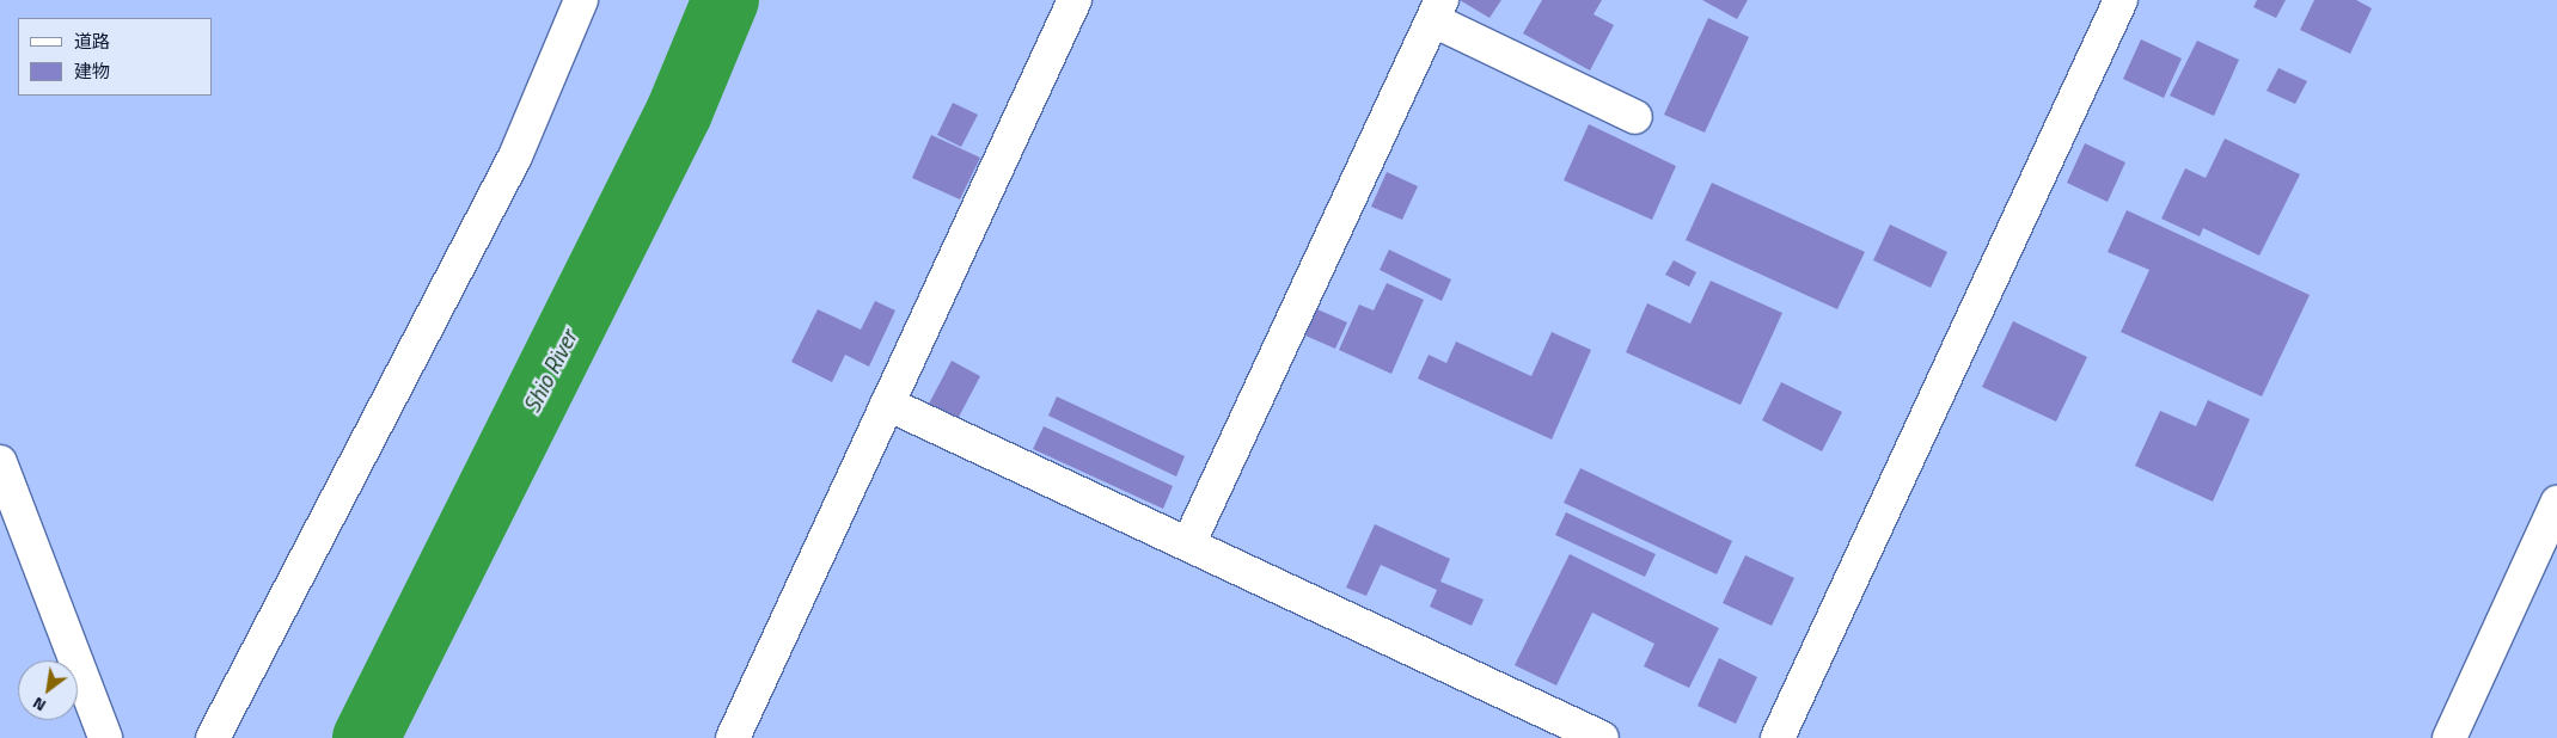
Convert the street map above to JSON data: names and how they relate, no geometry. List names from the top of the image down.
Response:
{
  "water": ["Shio River"],
  "legend": ["道路", "建物"],
  "north": "bottom left"
}
